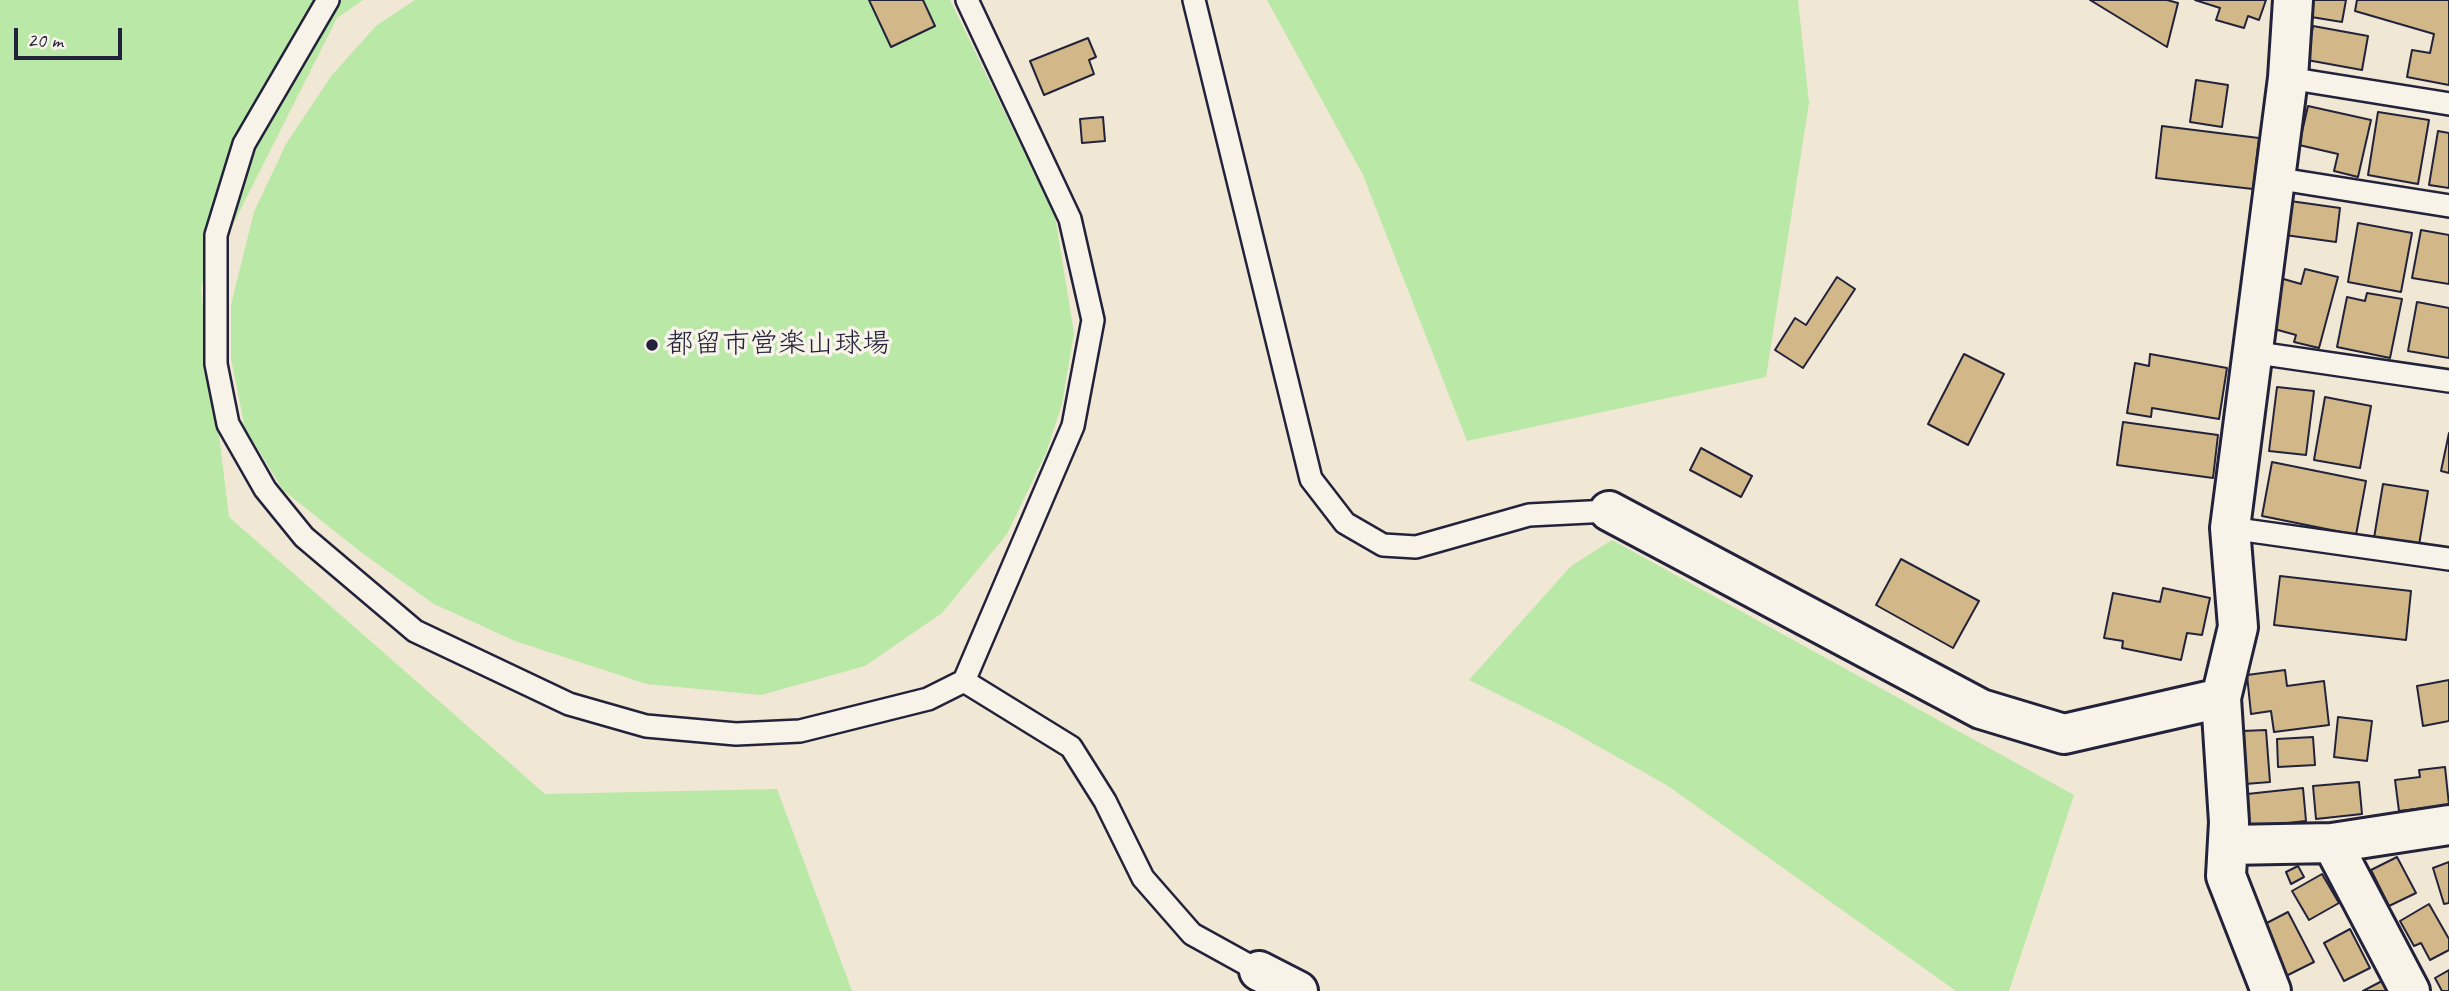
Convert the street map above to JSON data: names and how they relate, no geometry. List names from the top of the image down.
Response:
{
  "places": ["都留市営楽山球場"],
  "scale_bar": "20 m"
}
